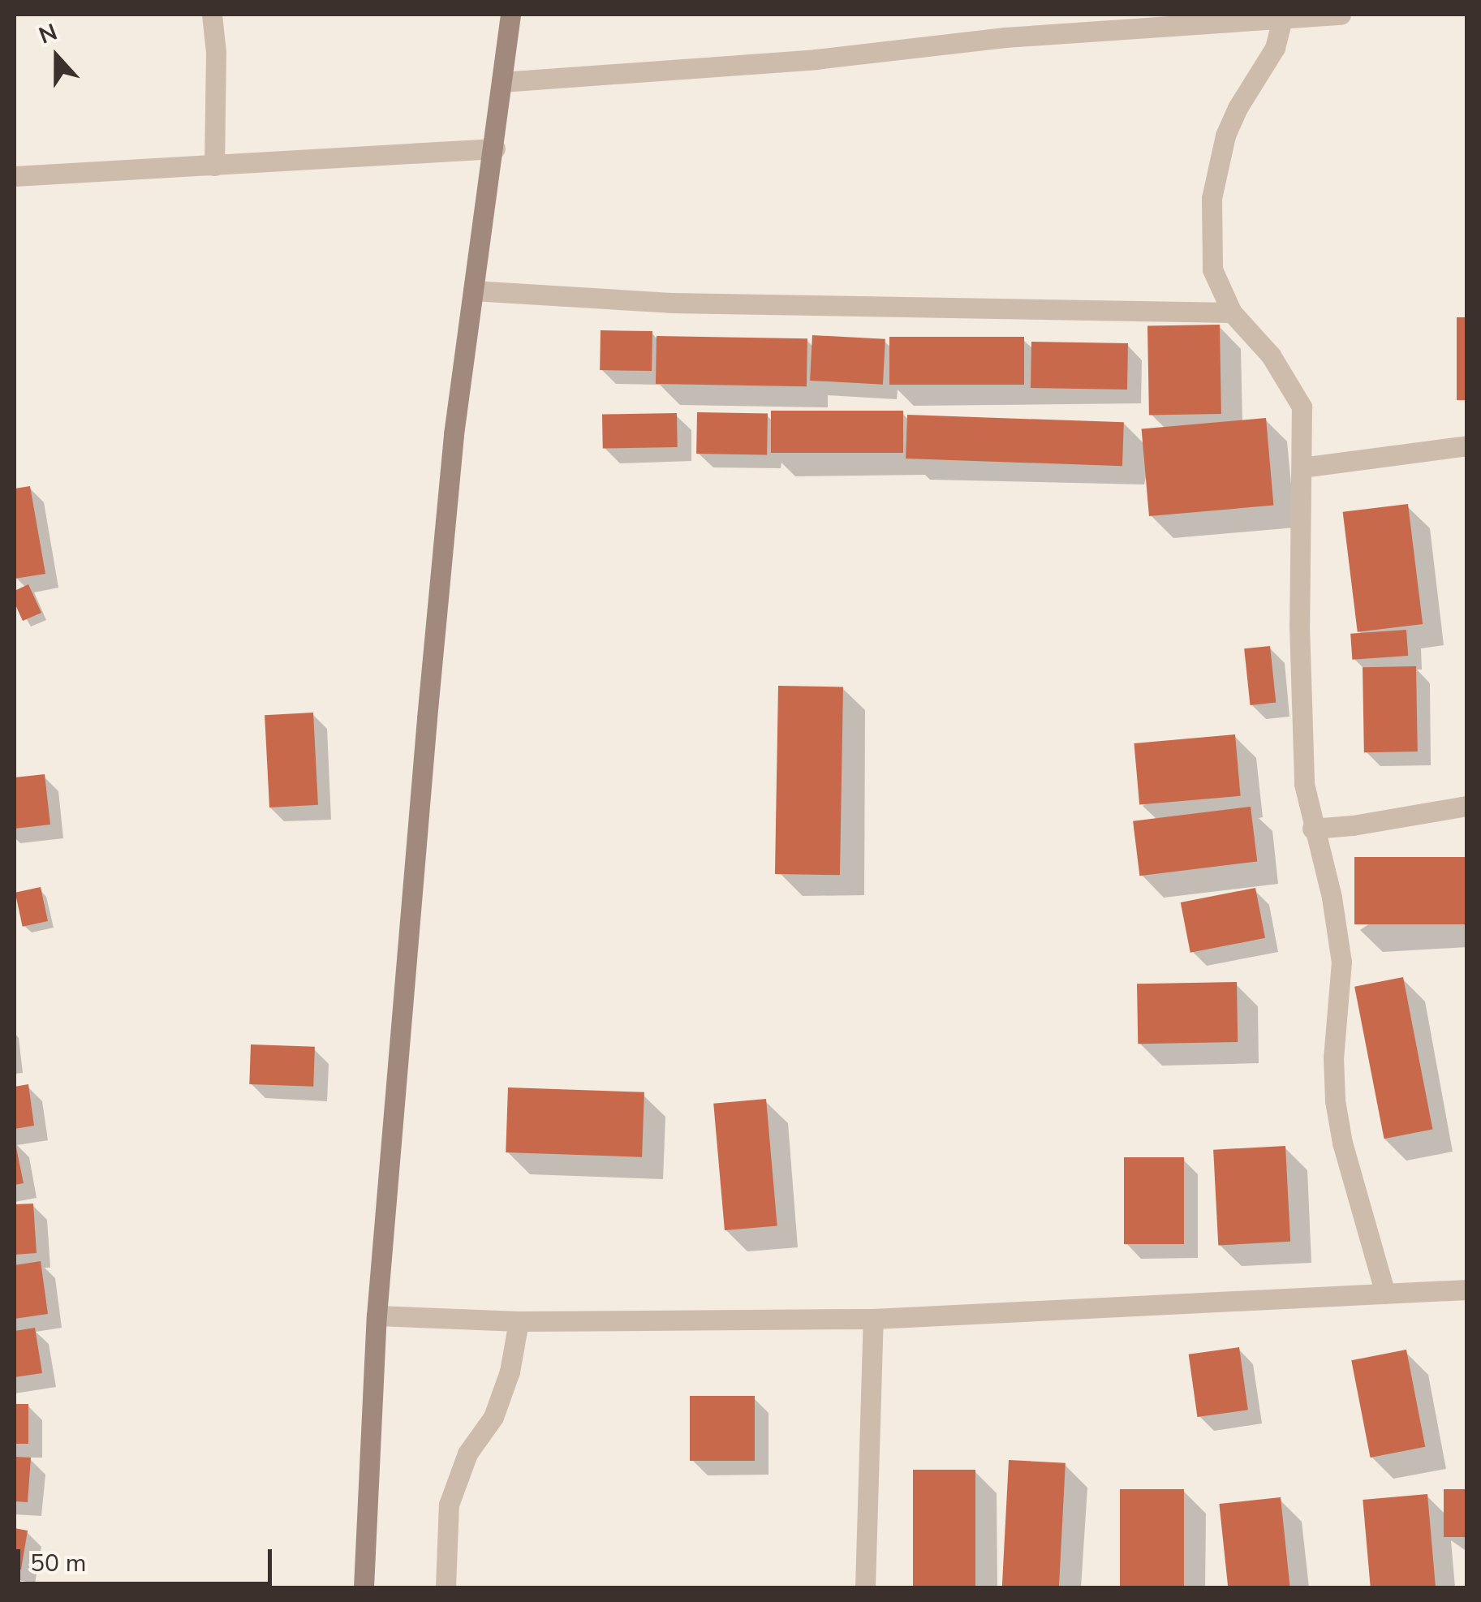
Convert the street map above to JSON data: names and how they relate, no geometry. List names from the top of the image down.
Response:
{
  "scale_bar": "50 m",
  "north": "top"
}
